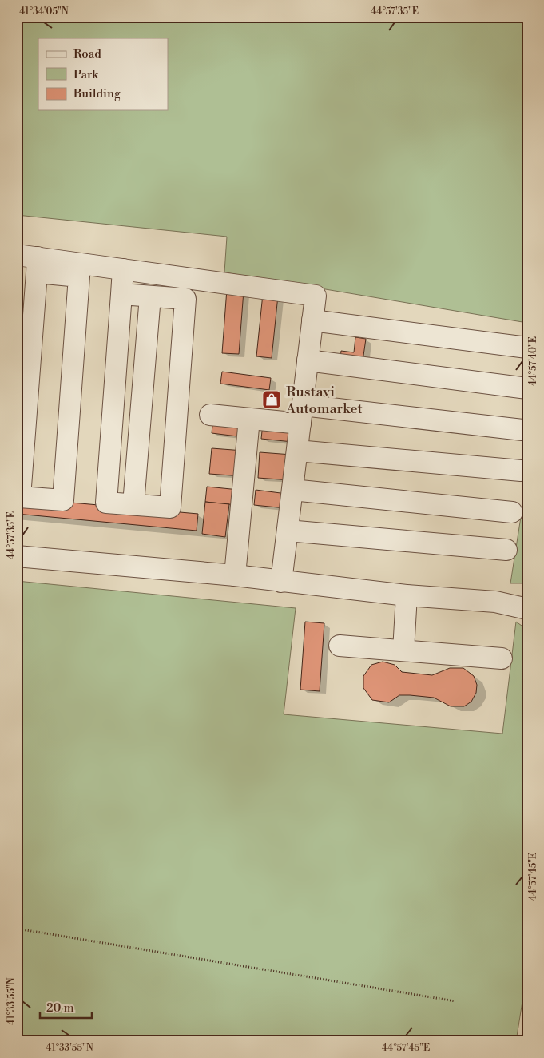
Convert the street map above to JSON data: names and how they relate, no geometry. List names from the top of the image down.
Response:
{
  "places": {
    "shop": ["Rustavi Automarket"]
  },
  "legend": ["Road", "Park", "Building"],
  "scale_bar": "20 m",
  "coordinates": [
    "41°34'05\"N",
    "44°57'35\"E",
    "44°57'40\"E",
    "44°57'45\"E",
    "41°33'55\"N"
  ]
}
